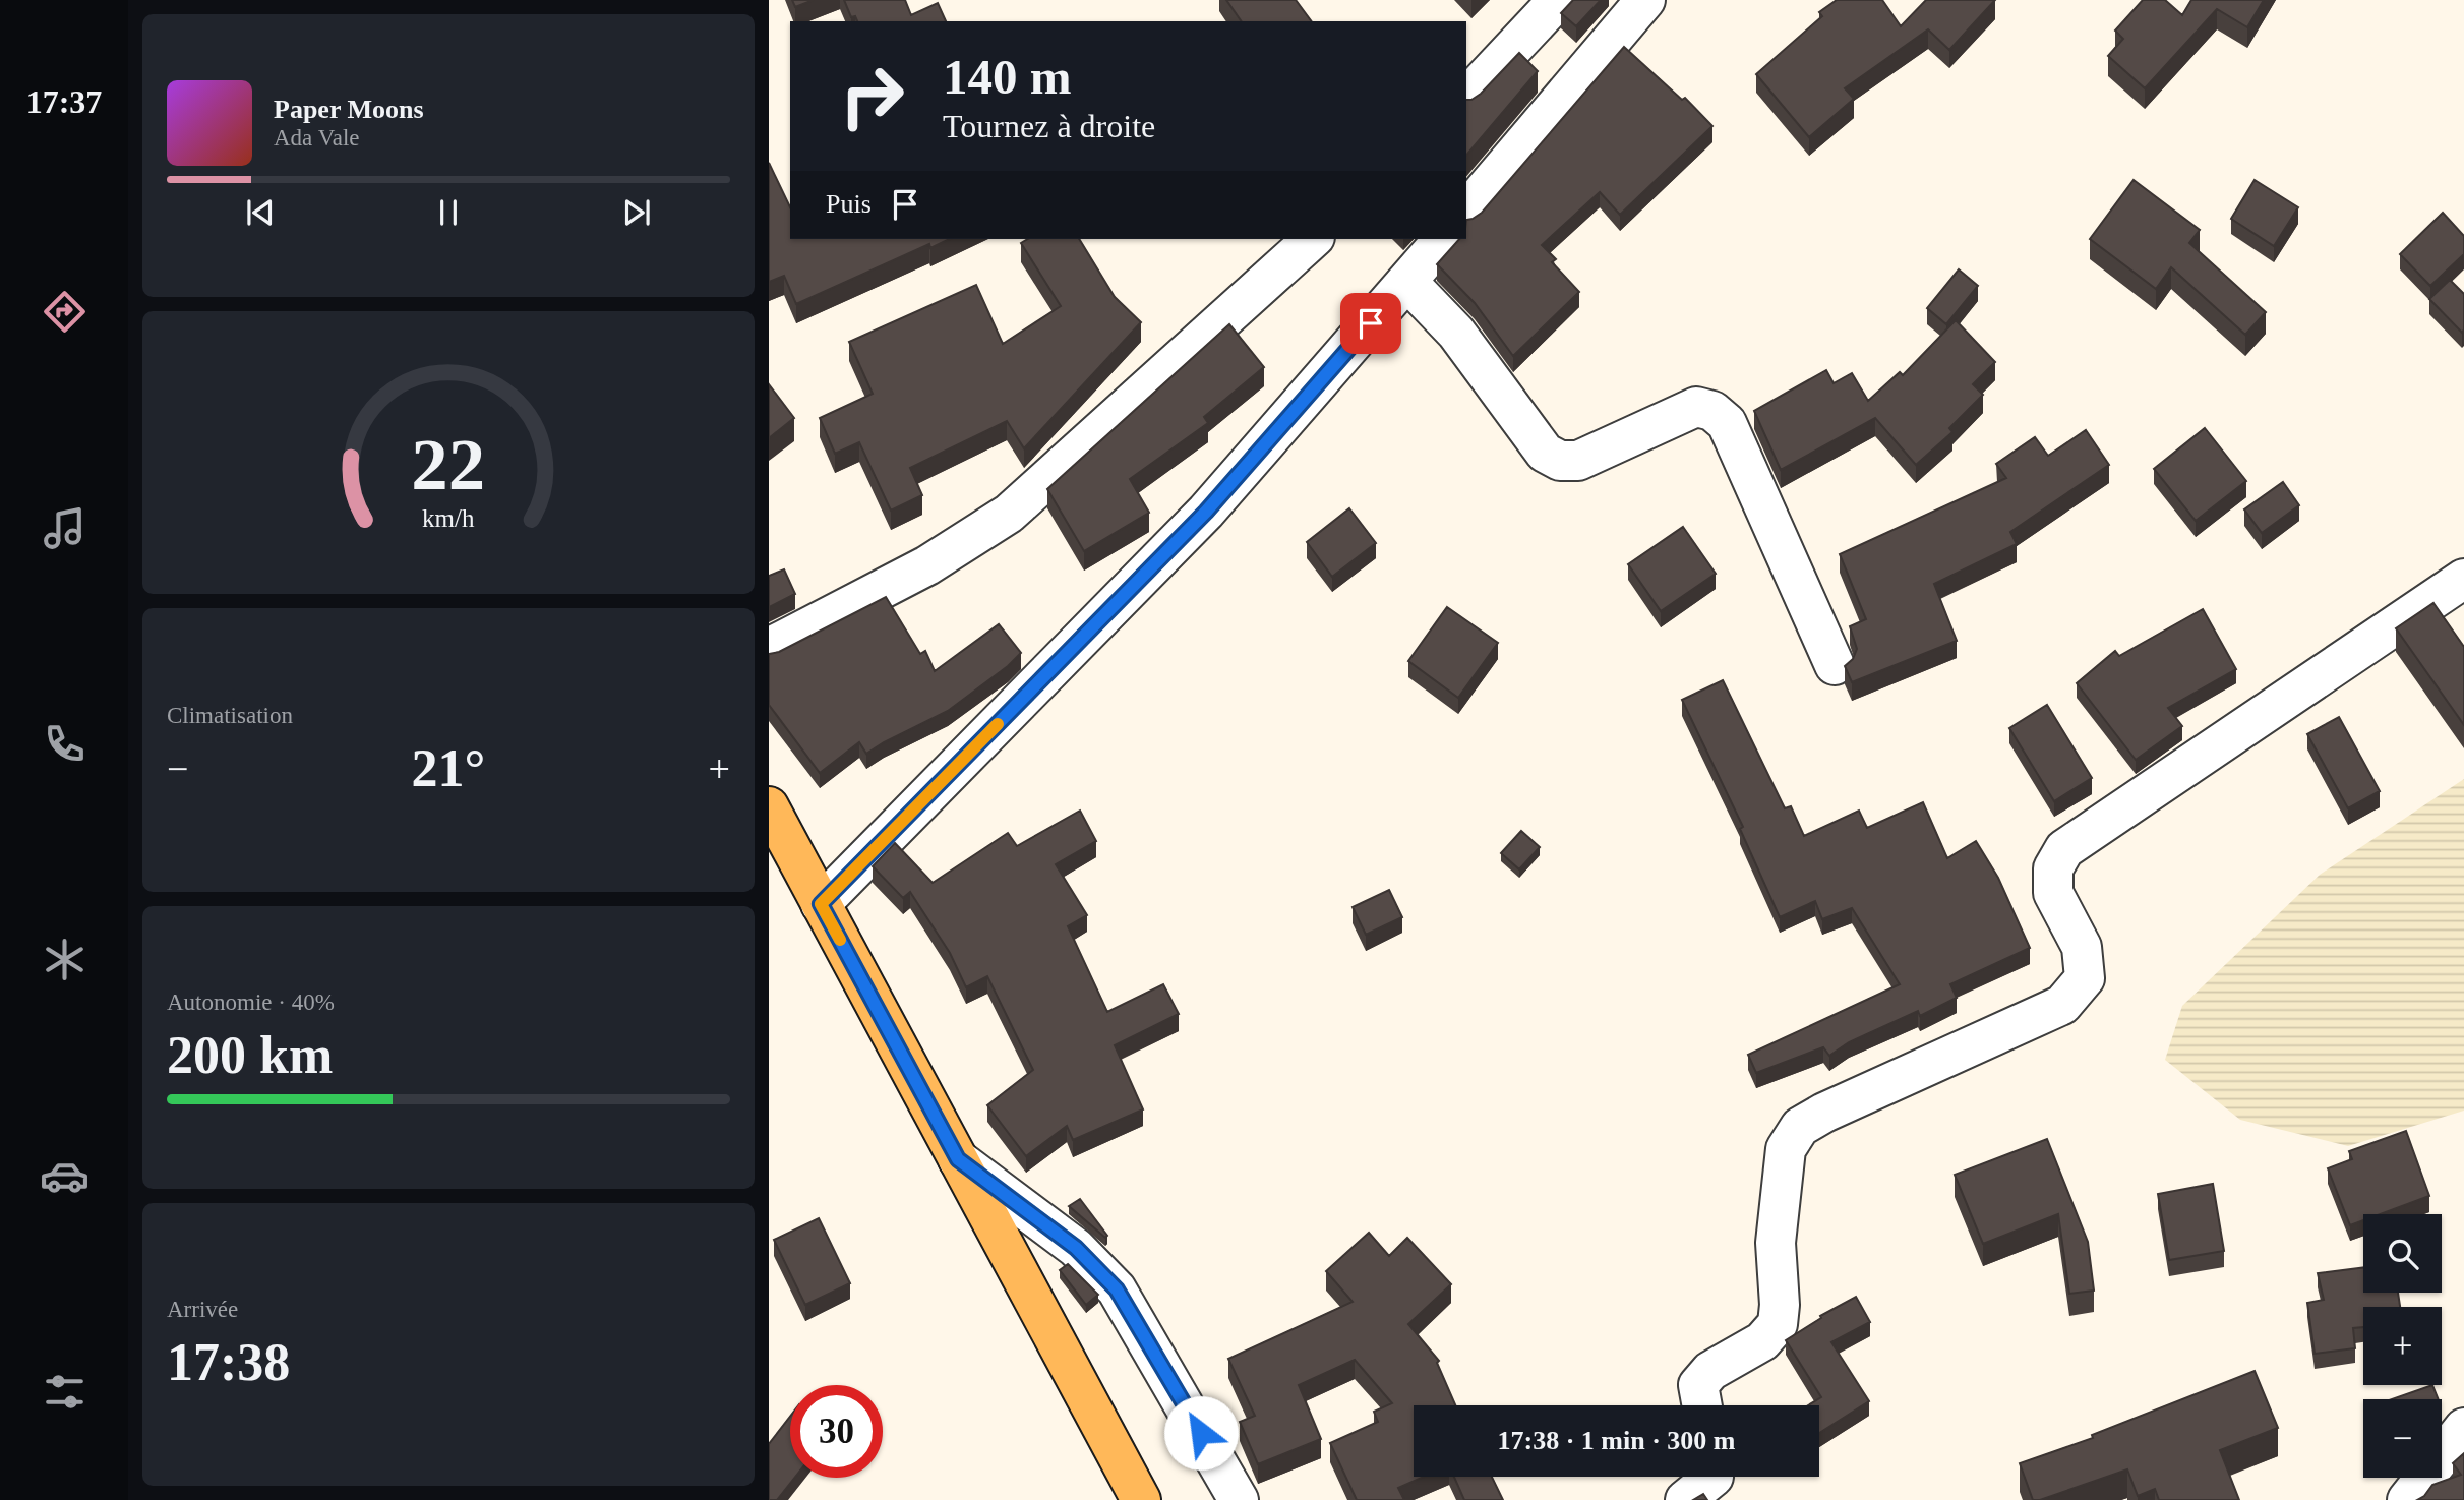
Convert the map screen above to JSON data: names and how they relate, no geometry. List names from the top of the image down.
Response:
{
  "page": {
    "tabs": "17:37",
    "turn": ["140 m", "Tournez à droite"],
    "song": ["Paper Moons", "Ada Vale"],
    "then": "Puis",
    "tile": [
      "Climatisation",
      ["Autonomie · 40%", "200 km"],
      ["Arrivée", "17:38"]
    ],
    "heat": ["−", "21°", "+"],
    "map_buttons": ["+", "−"],
    "limit": "30",
    "trip": "17:38 · 1 min · 300 m",
    "gauge": ["22", "km/h"]
  }
}
